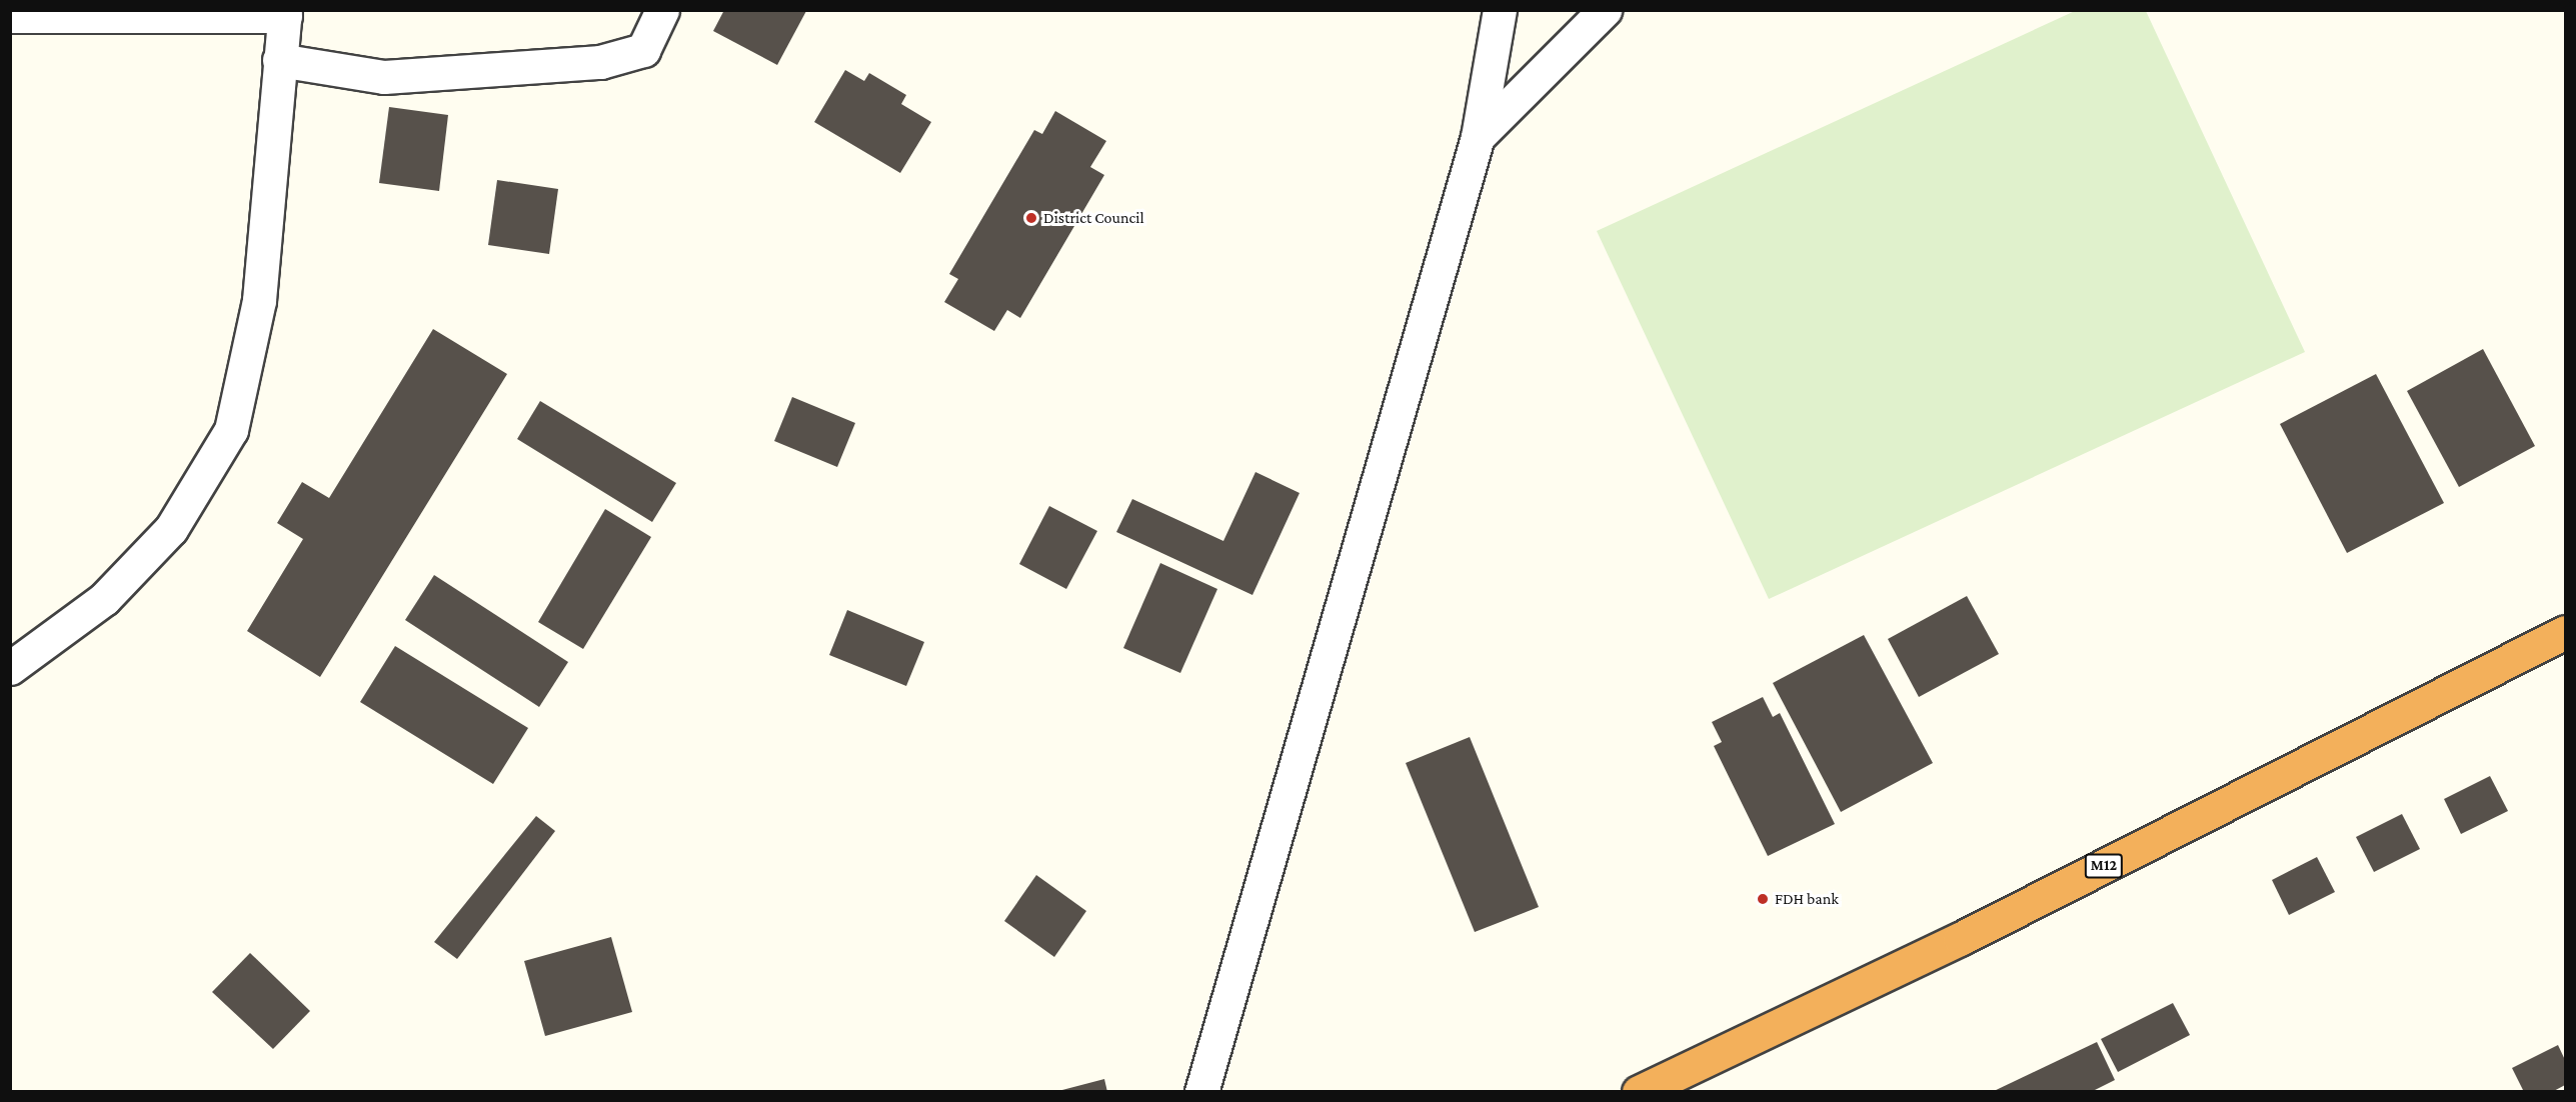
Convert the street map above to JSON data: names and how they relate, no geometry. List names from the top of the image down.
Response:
{
  "streets": {
    "highway": ["M12"]
  },
  "places": ["District Council", "FDH bank"]
}
